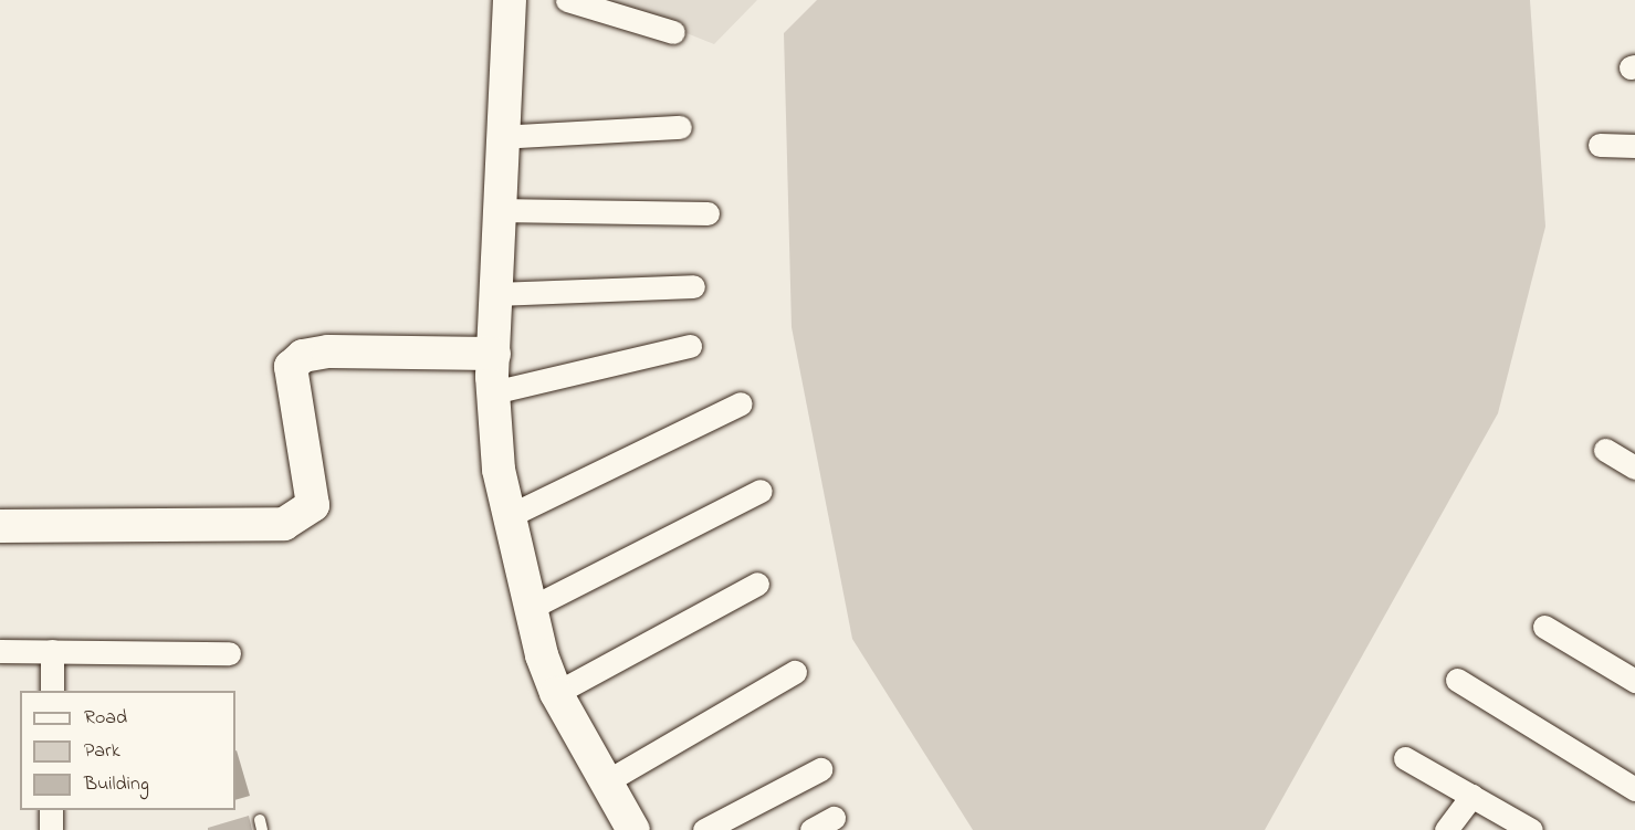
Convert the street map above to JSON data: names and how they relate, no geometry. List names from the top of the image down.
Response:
{
  "legend": ["Road", "Park", "Building"]
}
